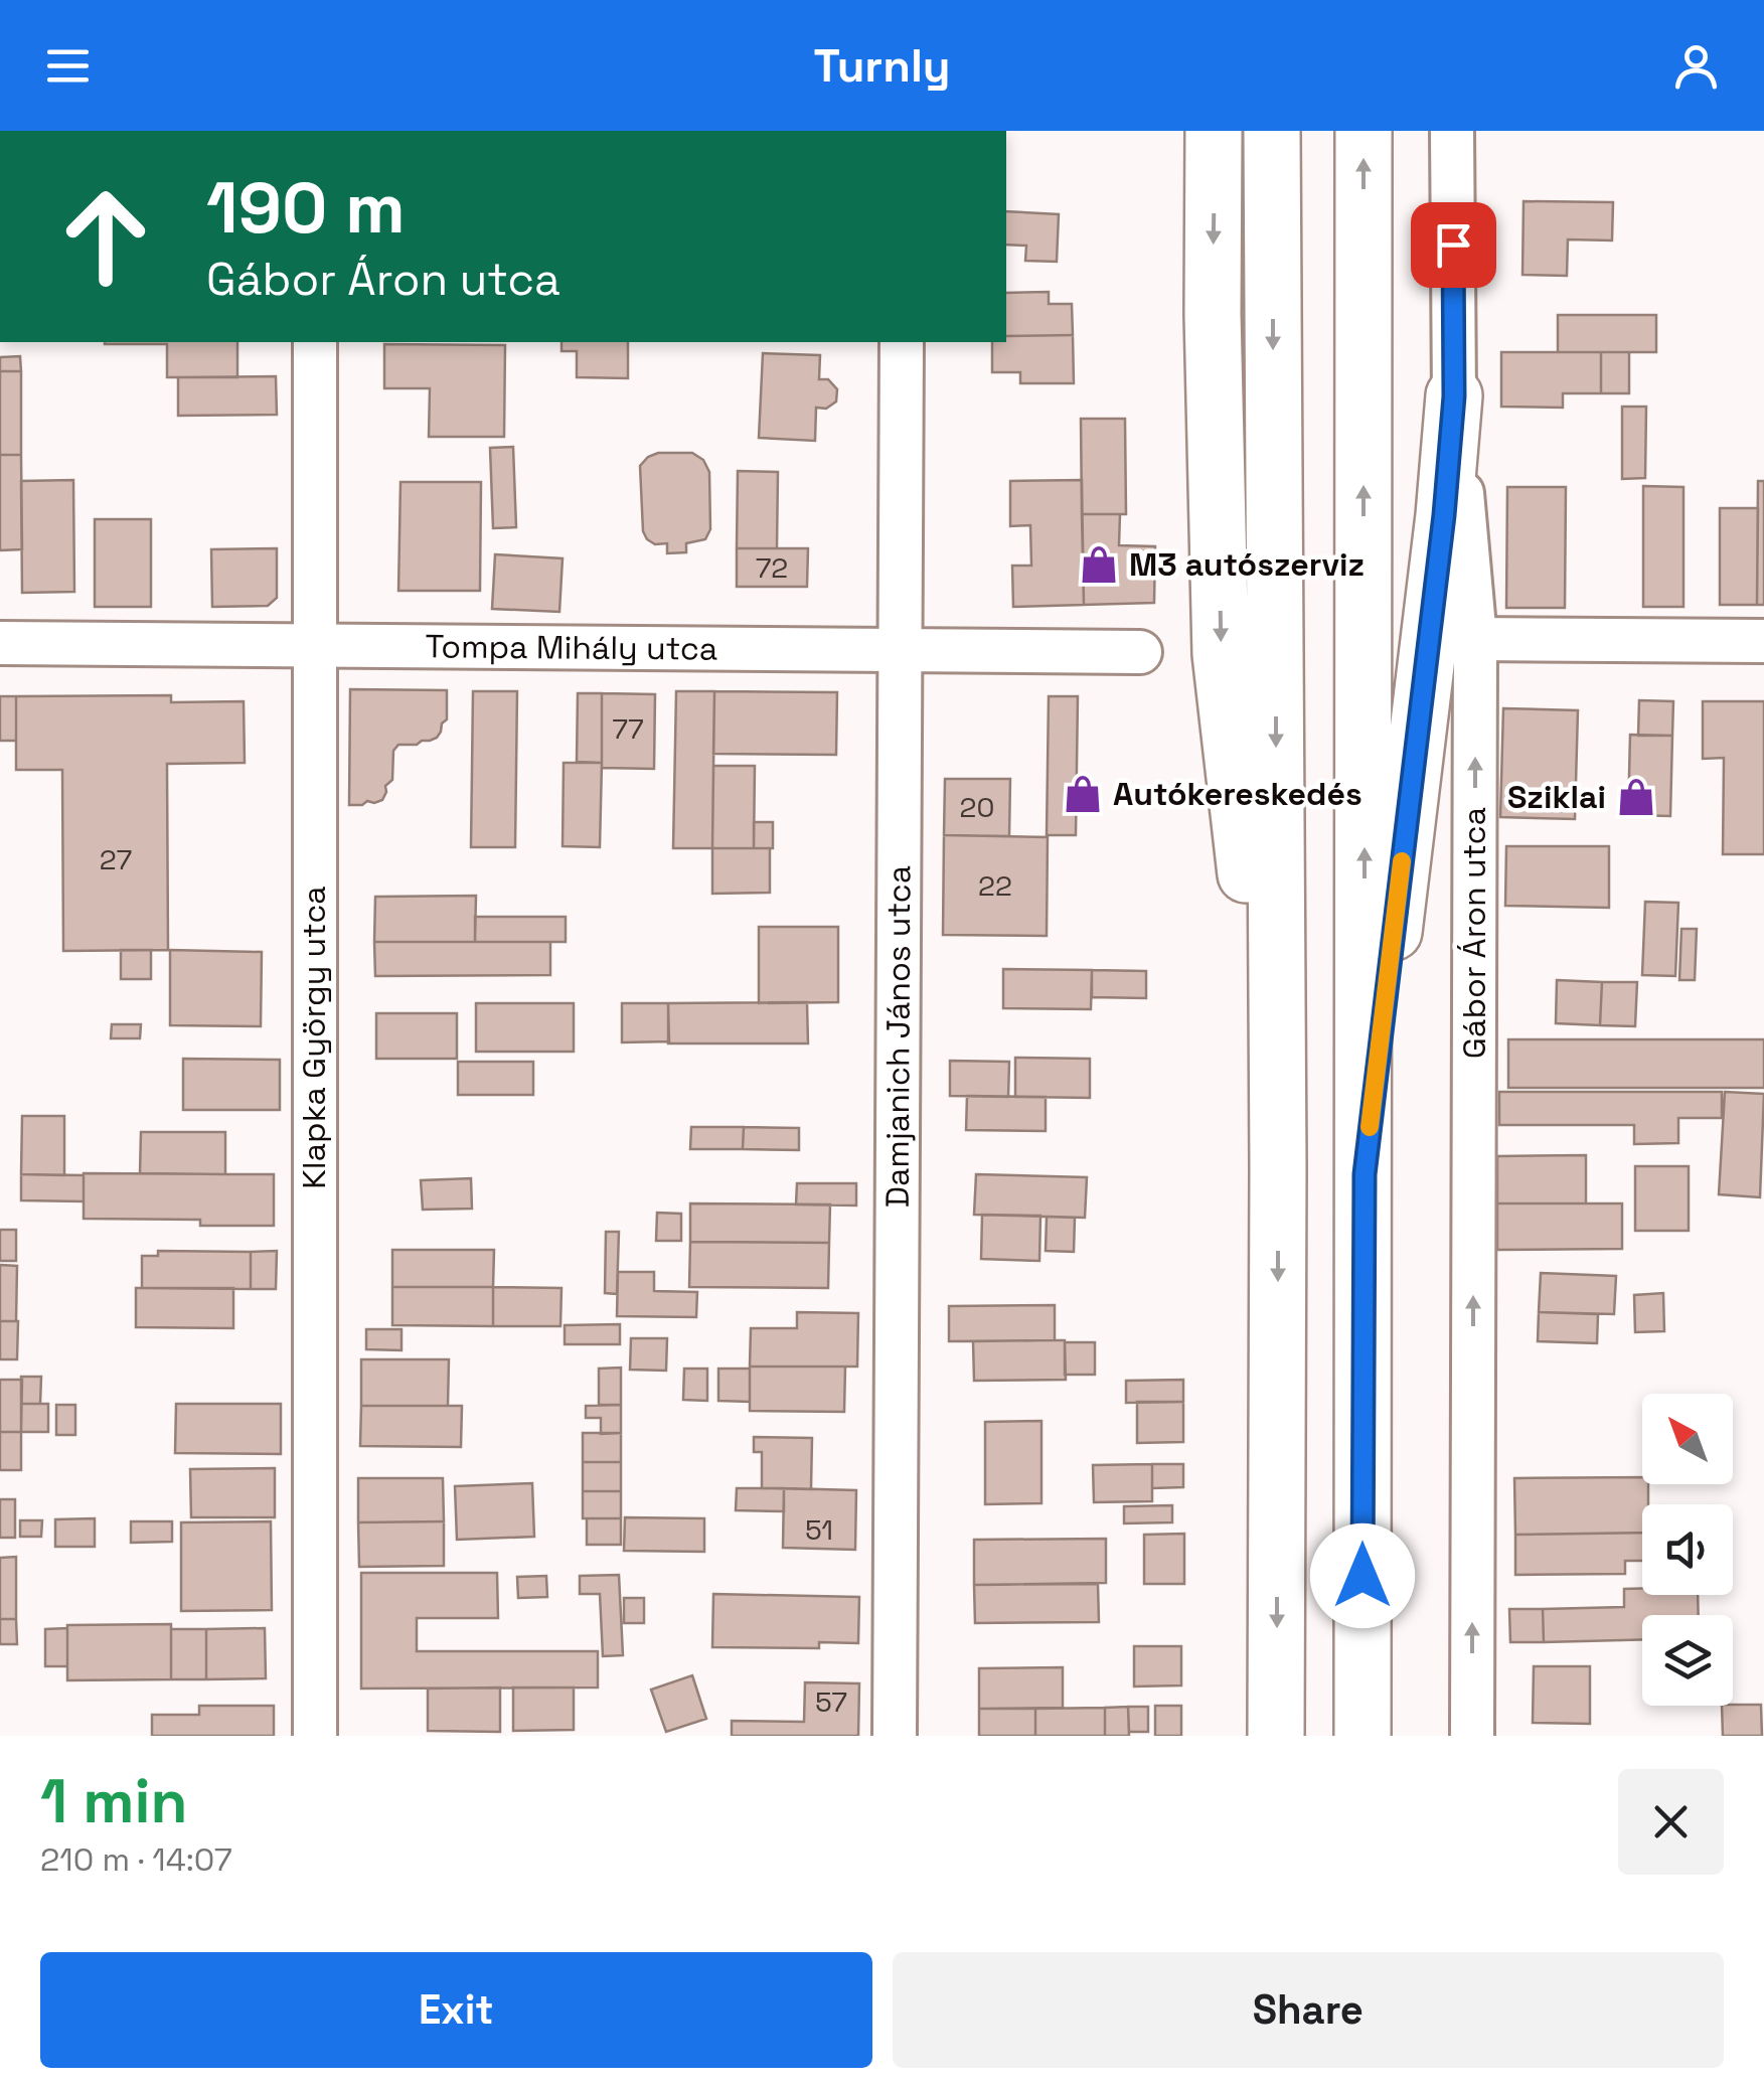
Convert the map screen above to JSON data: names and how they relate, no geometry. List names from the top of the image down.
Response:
{
  "streets": {
    "street": [
      "Tompa Mihály utca",
      "Gábor Áron utca",
      "Klapka György utca",
      "Damjanich János utca"
    ]
  },
  "crossings": [
    ["Tompa Mihály utca", "Klapka György utca"],
    ["Tompa Mihály utca", "Damjanich János utca"]
  ],
  "one_way": ["Gábor Áron utca"],
  "places": {
    "shop": ["M3 autószerviz", "Autókereskedés", "Sziklai"]
  },
  "house_numbers": [
    "72",
    "77",
    "20",
    "27",
    "22",
    "51",
    "57"
  ],
  "north": "top left",
  "page": {
    "header": "Turnly",
    "turn": ["190 m", "Gábor Áron utca"],
    "heading": ["1 min", "210 m · 14:07"],
    "buttons": ["Exit", "Share"]
  }
}
